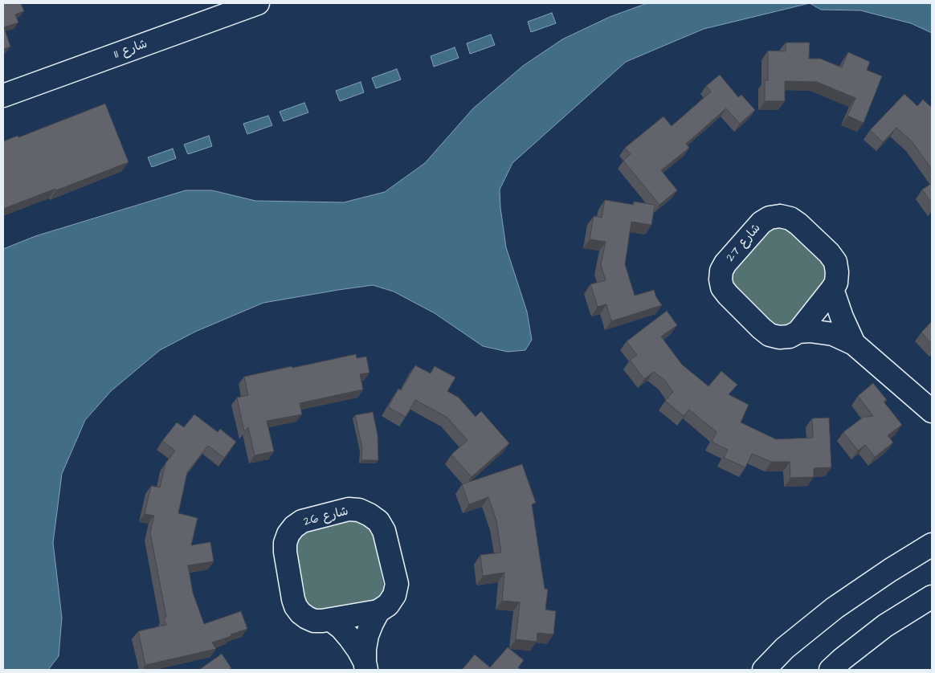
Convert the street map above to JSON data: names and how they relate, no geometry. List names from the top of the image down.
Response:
{
  "streets": {
    "street": ["I1 شارع", "شارع 27", "شارع 26"]
  }
}
